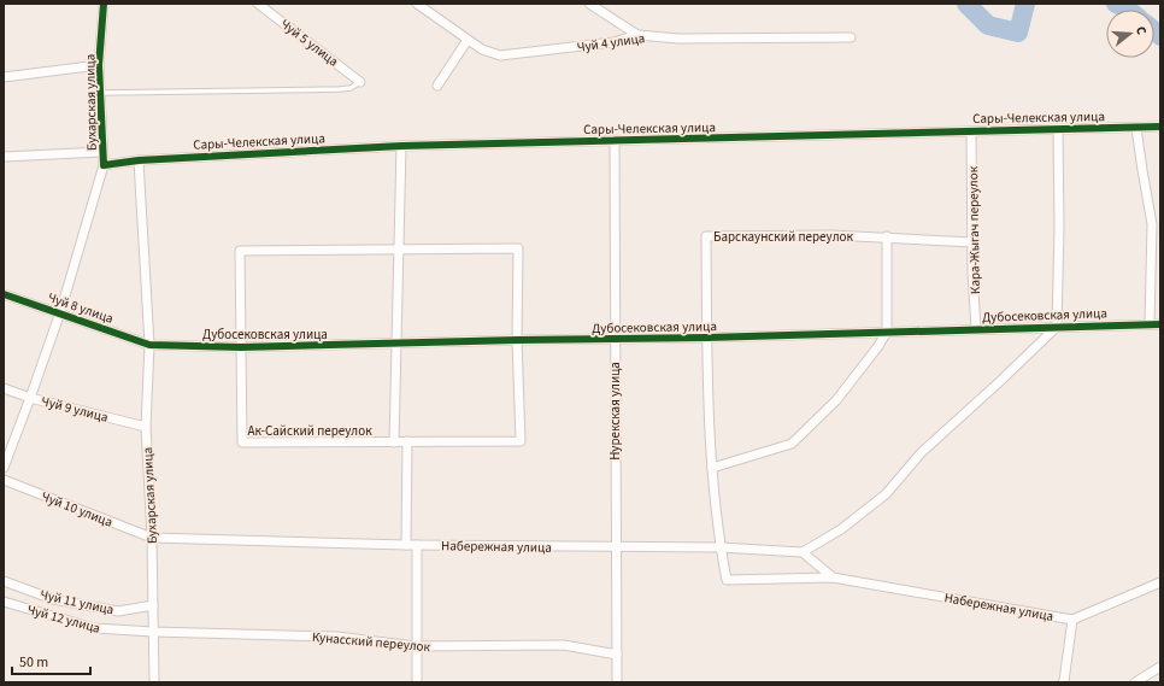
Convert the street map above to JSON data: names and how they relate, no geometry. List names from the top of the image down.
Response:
{
  "streets": {
    "street": [
      "Чуй 5 улица",
      "Чуй 4 улица",
      "Бухарская улица",
      "Сары-Челекская улица",
      "Кара-Жыгач переулок",
      "Барскаунский переулок",
      "Чуй 8 улица",
      "Дубосековская улица",
      "Чуй 9 улица",
      "Нурекская улица",
      "Ак-Сайский переулок",
      "Чуй 10 улица",
      "Набережная улица",
      "Чуй 11 улица",
      "Чуй 12 улица",
      "Кунасский переулок"
    ]
  },
  "crossings": [
    ["Бухарская улица", "Сары-Челекская улица"],
    ["Бухарская улица", "Чуй 8 улица"],
    ["Бухарская улица", "Дубосековская улица"],
    ["Бухарская улица", "Чуй 9 улица"],
    ["Бухарская улица", "Чуй 10 улица"],
    ["Бухарская улица", "Набережная улица"],
    ["Бухарская улица", "Чуй 11 улица"],
    ["Бухарская улица", "Чуй 12 улица"],
    ["Бухарская улица", "Кунасский переулок"],
    ["Сары-Челекская улица", "Кара-Жыгач переулок"],
    ["Сары-Челекская улица", "Нурекская улица"],
    ["Кара-Жыгач переулок", "Барскаунский переулок"],
    ["Кара-Жыгач переулок", "Дубосековская улица"],
    ["Барскаунский переулок", "Дубосековская улица"],
    ["Барскаунский переулок", "Набережная улица"],
    ["Чуй 8 улица", "Дубосековская улица"],
    ["Дубосековская улица", "Нурекская улица"],
    ["Дубосековская улица", "Ак-Сайский переулок"],
    ["Нурекская улица", "Набережная улица"],
    ["Нурекская улица", "Кунасский переулок"],
    ["Чуй 10 улица", "Набережная улица"],
    ["Чуй 12 улица", "Кунасский переулок"]
  ],
  "scale_bar": "50 m",
  "north": "right"
}
